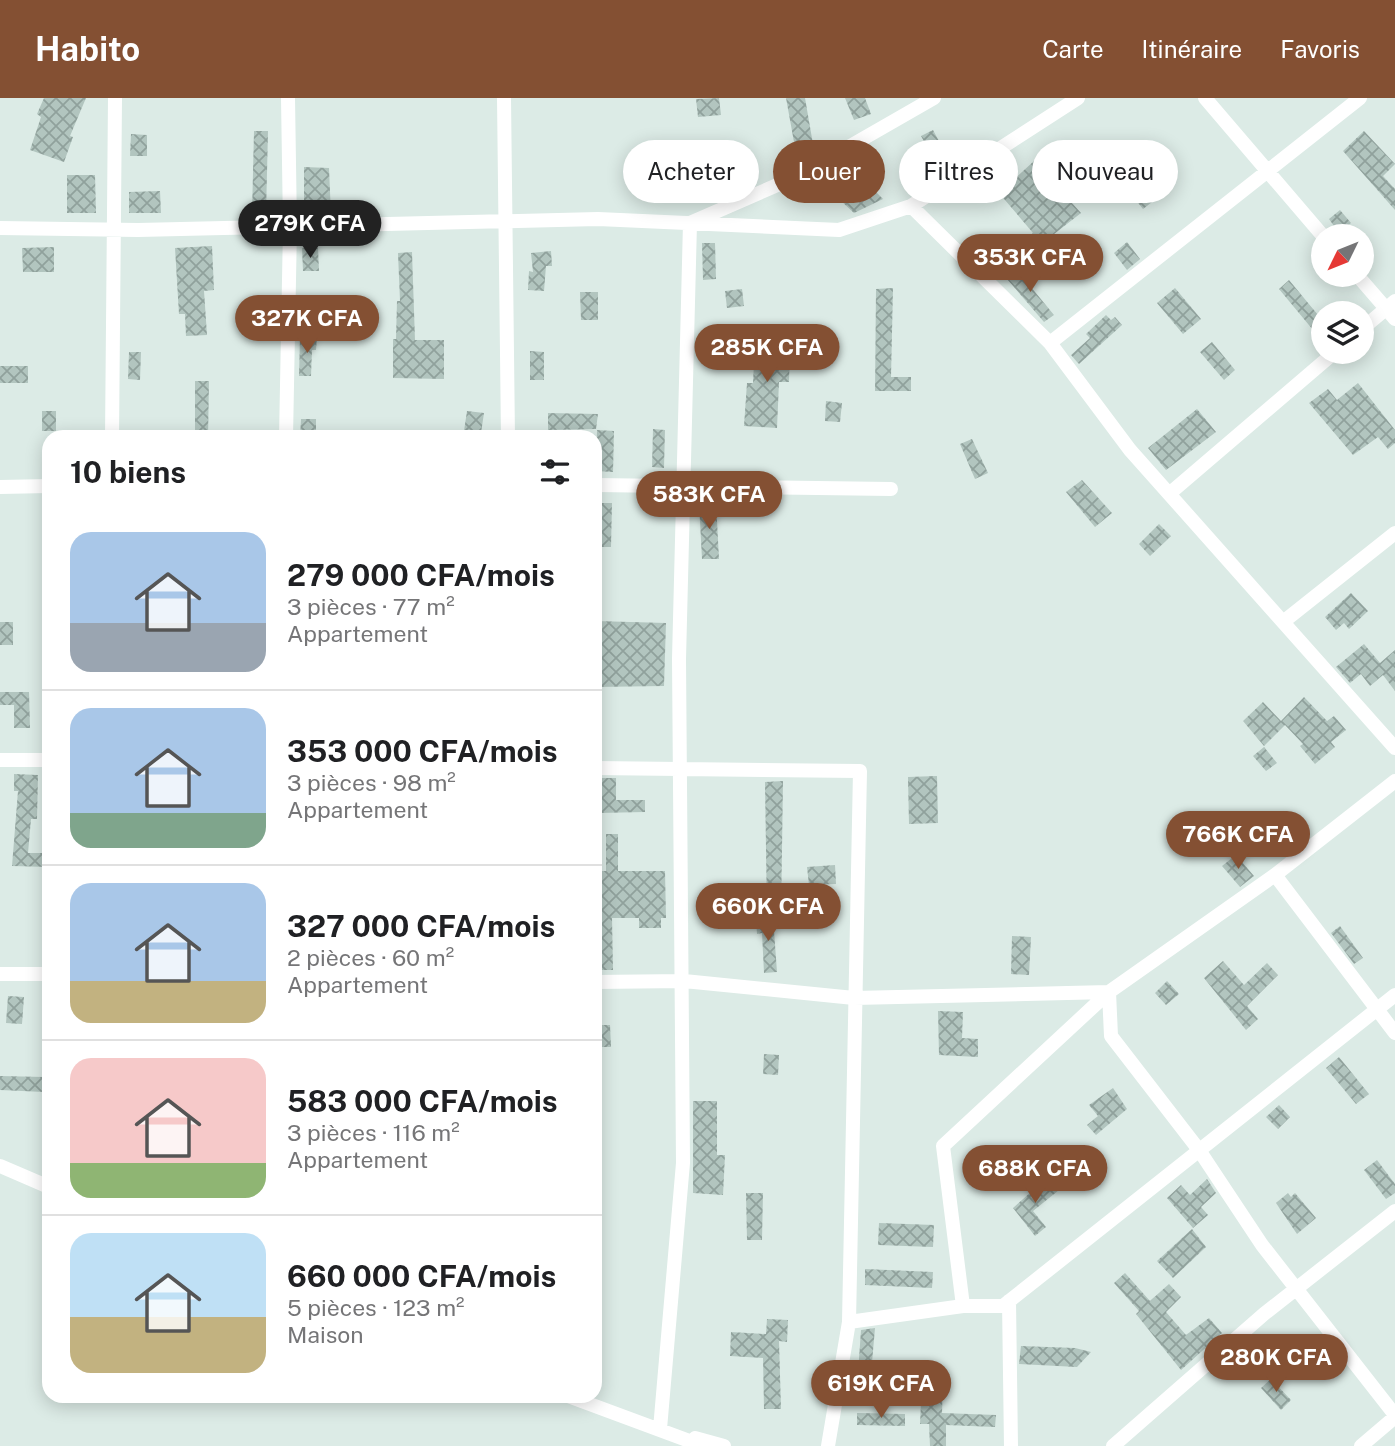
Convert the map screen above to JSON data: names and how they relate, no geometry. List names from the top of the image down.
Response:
{
  "north": "bottom left",
  "page": {
    "header": "Habito",
    "nav": ["Carte", "Itinéraire", "Favoris"],
    "chip": [
      "Acheter",
      "Louer",
      "Filtres",
      "Nouveau"
    ],
    "price": [
      "279K CFA",
      "353K CFA",
      "327K CFA",
      "285K CFA",
      "583K CFA",
      "766K CFA",
      "660K CFA",
      "688K CFA",
      "280K CFA",
      "619K CFA"
    ],
    "heading": "10 biens",
    "list": [
      {
        "name": "279 000 CFA/mois",
        "note": "3 pièces · 77 m² · Appartement"
      },
      {
        "name": "353 000 CFA/mois",
        "note": "3 pièces · 98 m² · Appartement"
      },
      {
        "name": "327 000 CFA/mois",
        "note": "2 pièces · 60 m² · Appartement"
      },
      {
        "name": "583 000 CFA/mois",
        "note": "3 pièces · 116 m² · Appartement"
      },
      {
        "name": "660 000 CFA/mois",
        "note": "5 pièces · 123 m² · Maison"
      }
    ]
  }
}
